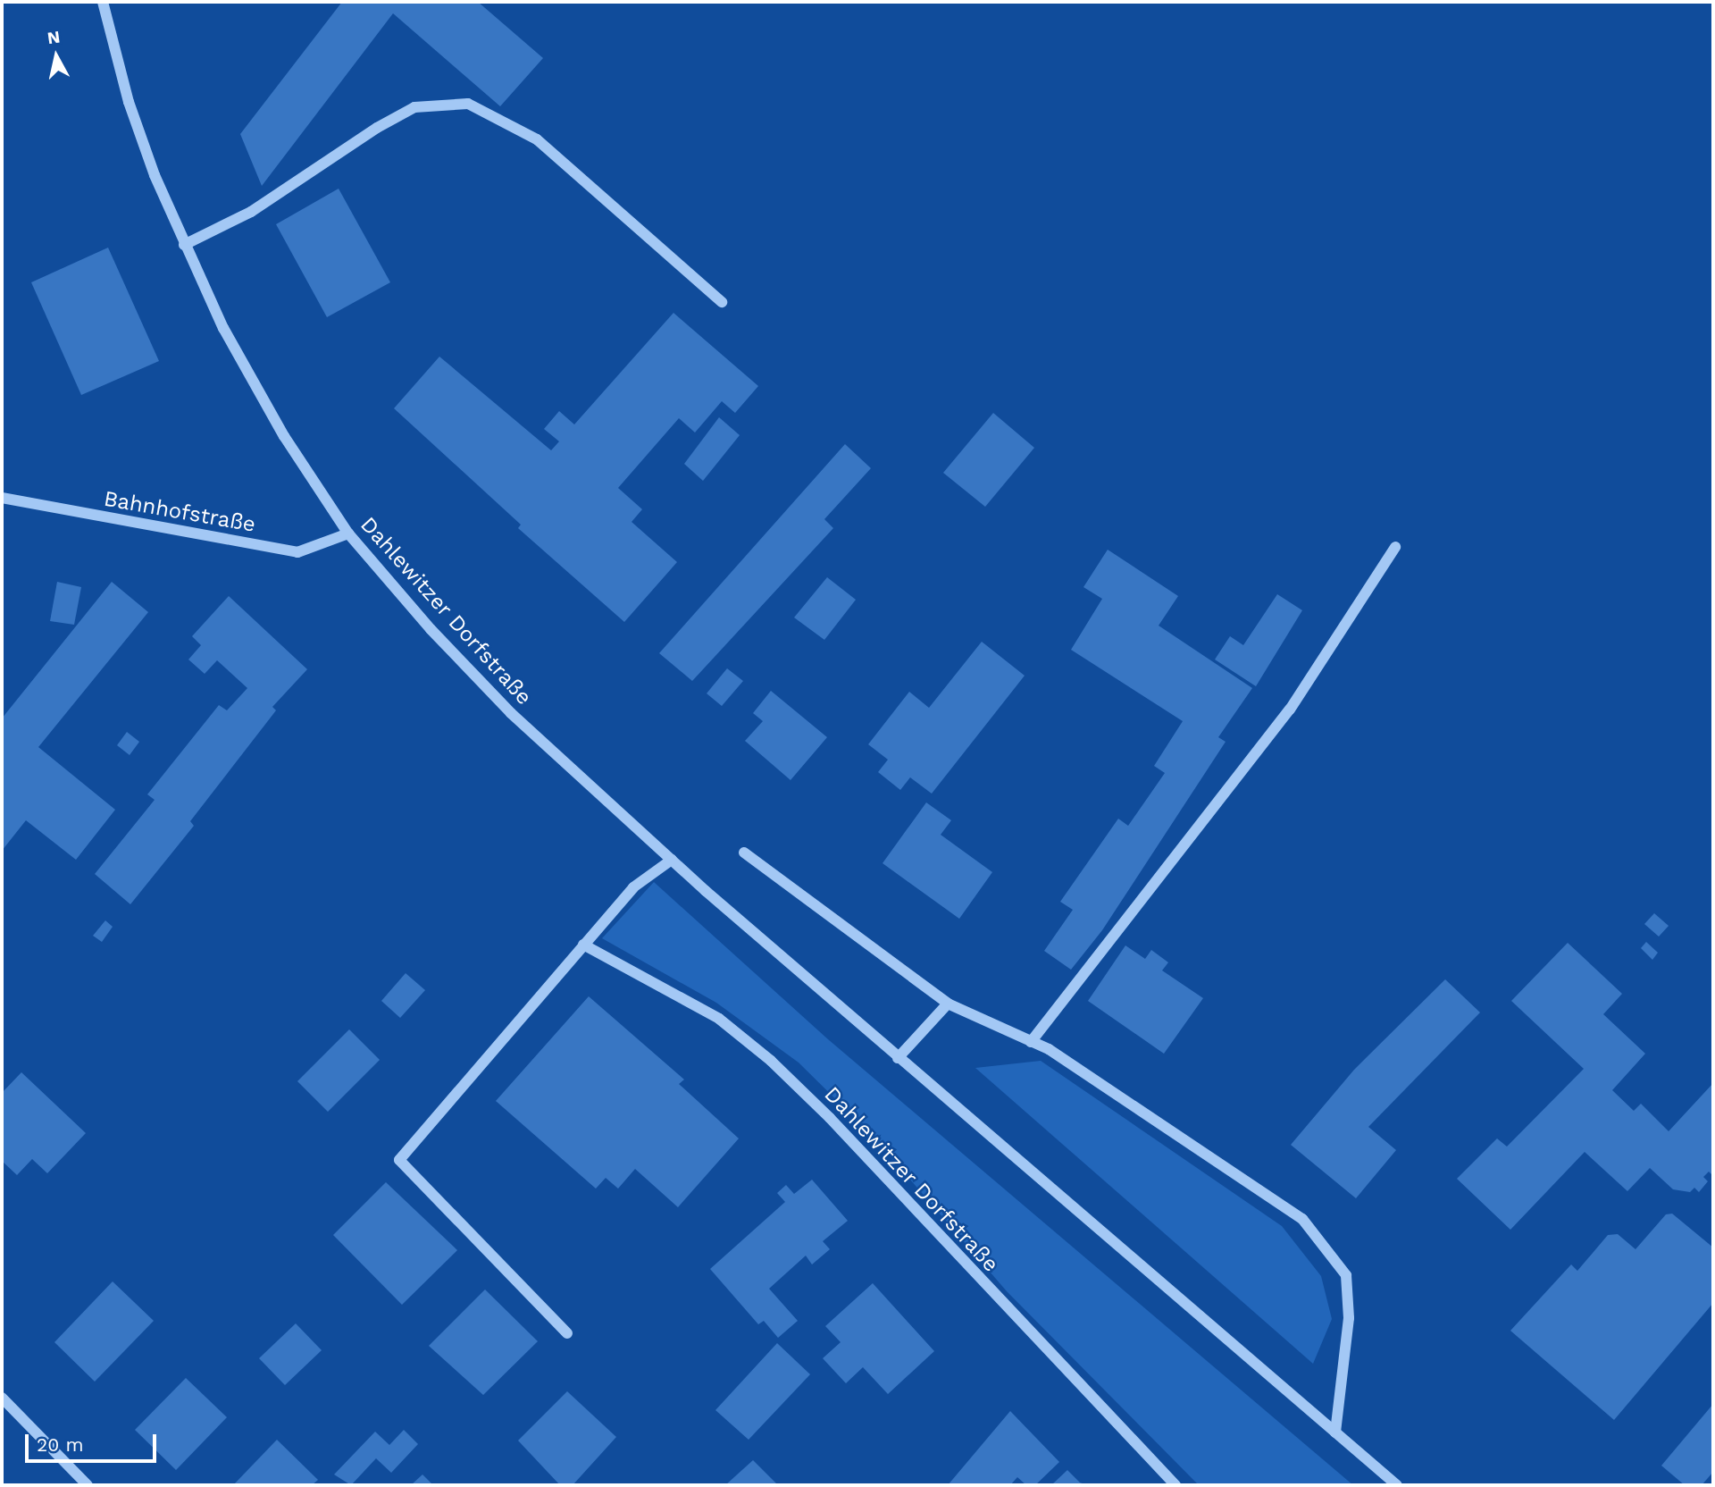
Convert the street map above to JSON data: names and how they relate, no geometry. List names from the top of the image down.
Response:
{
  "streets": {
    "street": ["Bahnhofstraße", "Dahlewitzer Dorfstraße"]
  },
  "crossings": [
    ["Bahnhofstraße", "Dahlewitzer Dorfstraße"]
  ],
  "scale_bar": "20 m",
  "north": "top"
}
